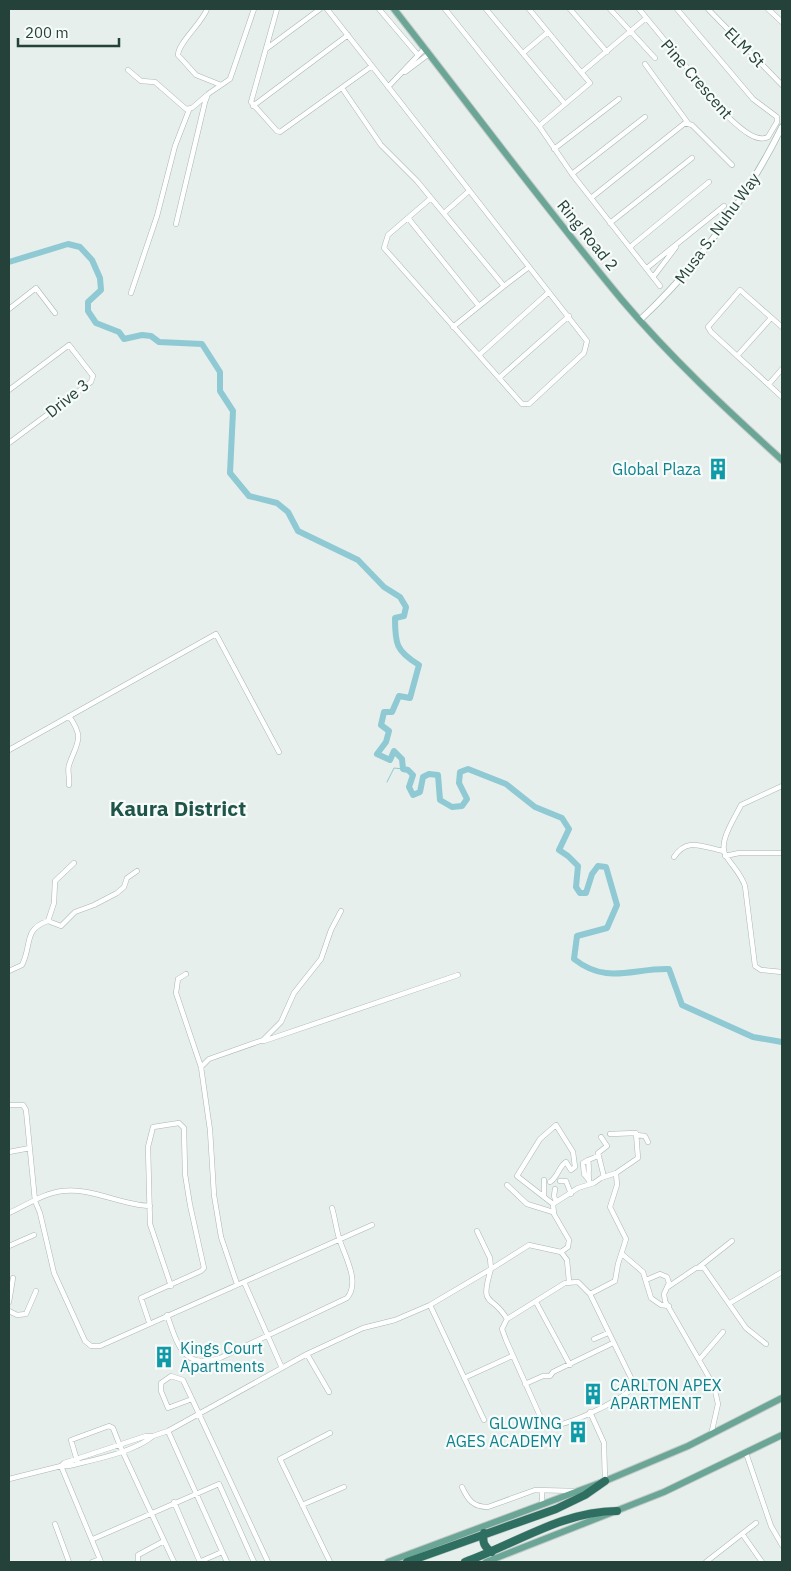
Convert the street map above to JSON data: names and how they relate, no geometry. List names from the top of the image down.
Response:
{
  "streets": {
    "main road": ["Ring Road 2"],
    "street": [
      "ELM St",
      "Pine Crescent",
      "Musa S. Nuhu Way",
      "Drive 3"
    ]
  },
  "crossings": [
    ["Musa S. Nuhu Way", "Ring Road 2"]
  ],
  "districts": ["Kaura District"],
  "places": {
    "building": [
      "Global Plaza",
      "Kings Court Apartments",
      "CARLTON APEX APARTMENT",
      "GLOWING AGES ACADEMY"
    ]
  },
  "scale_bar": "200 m"
}
